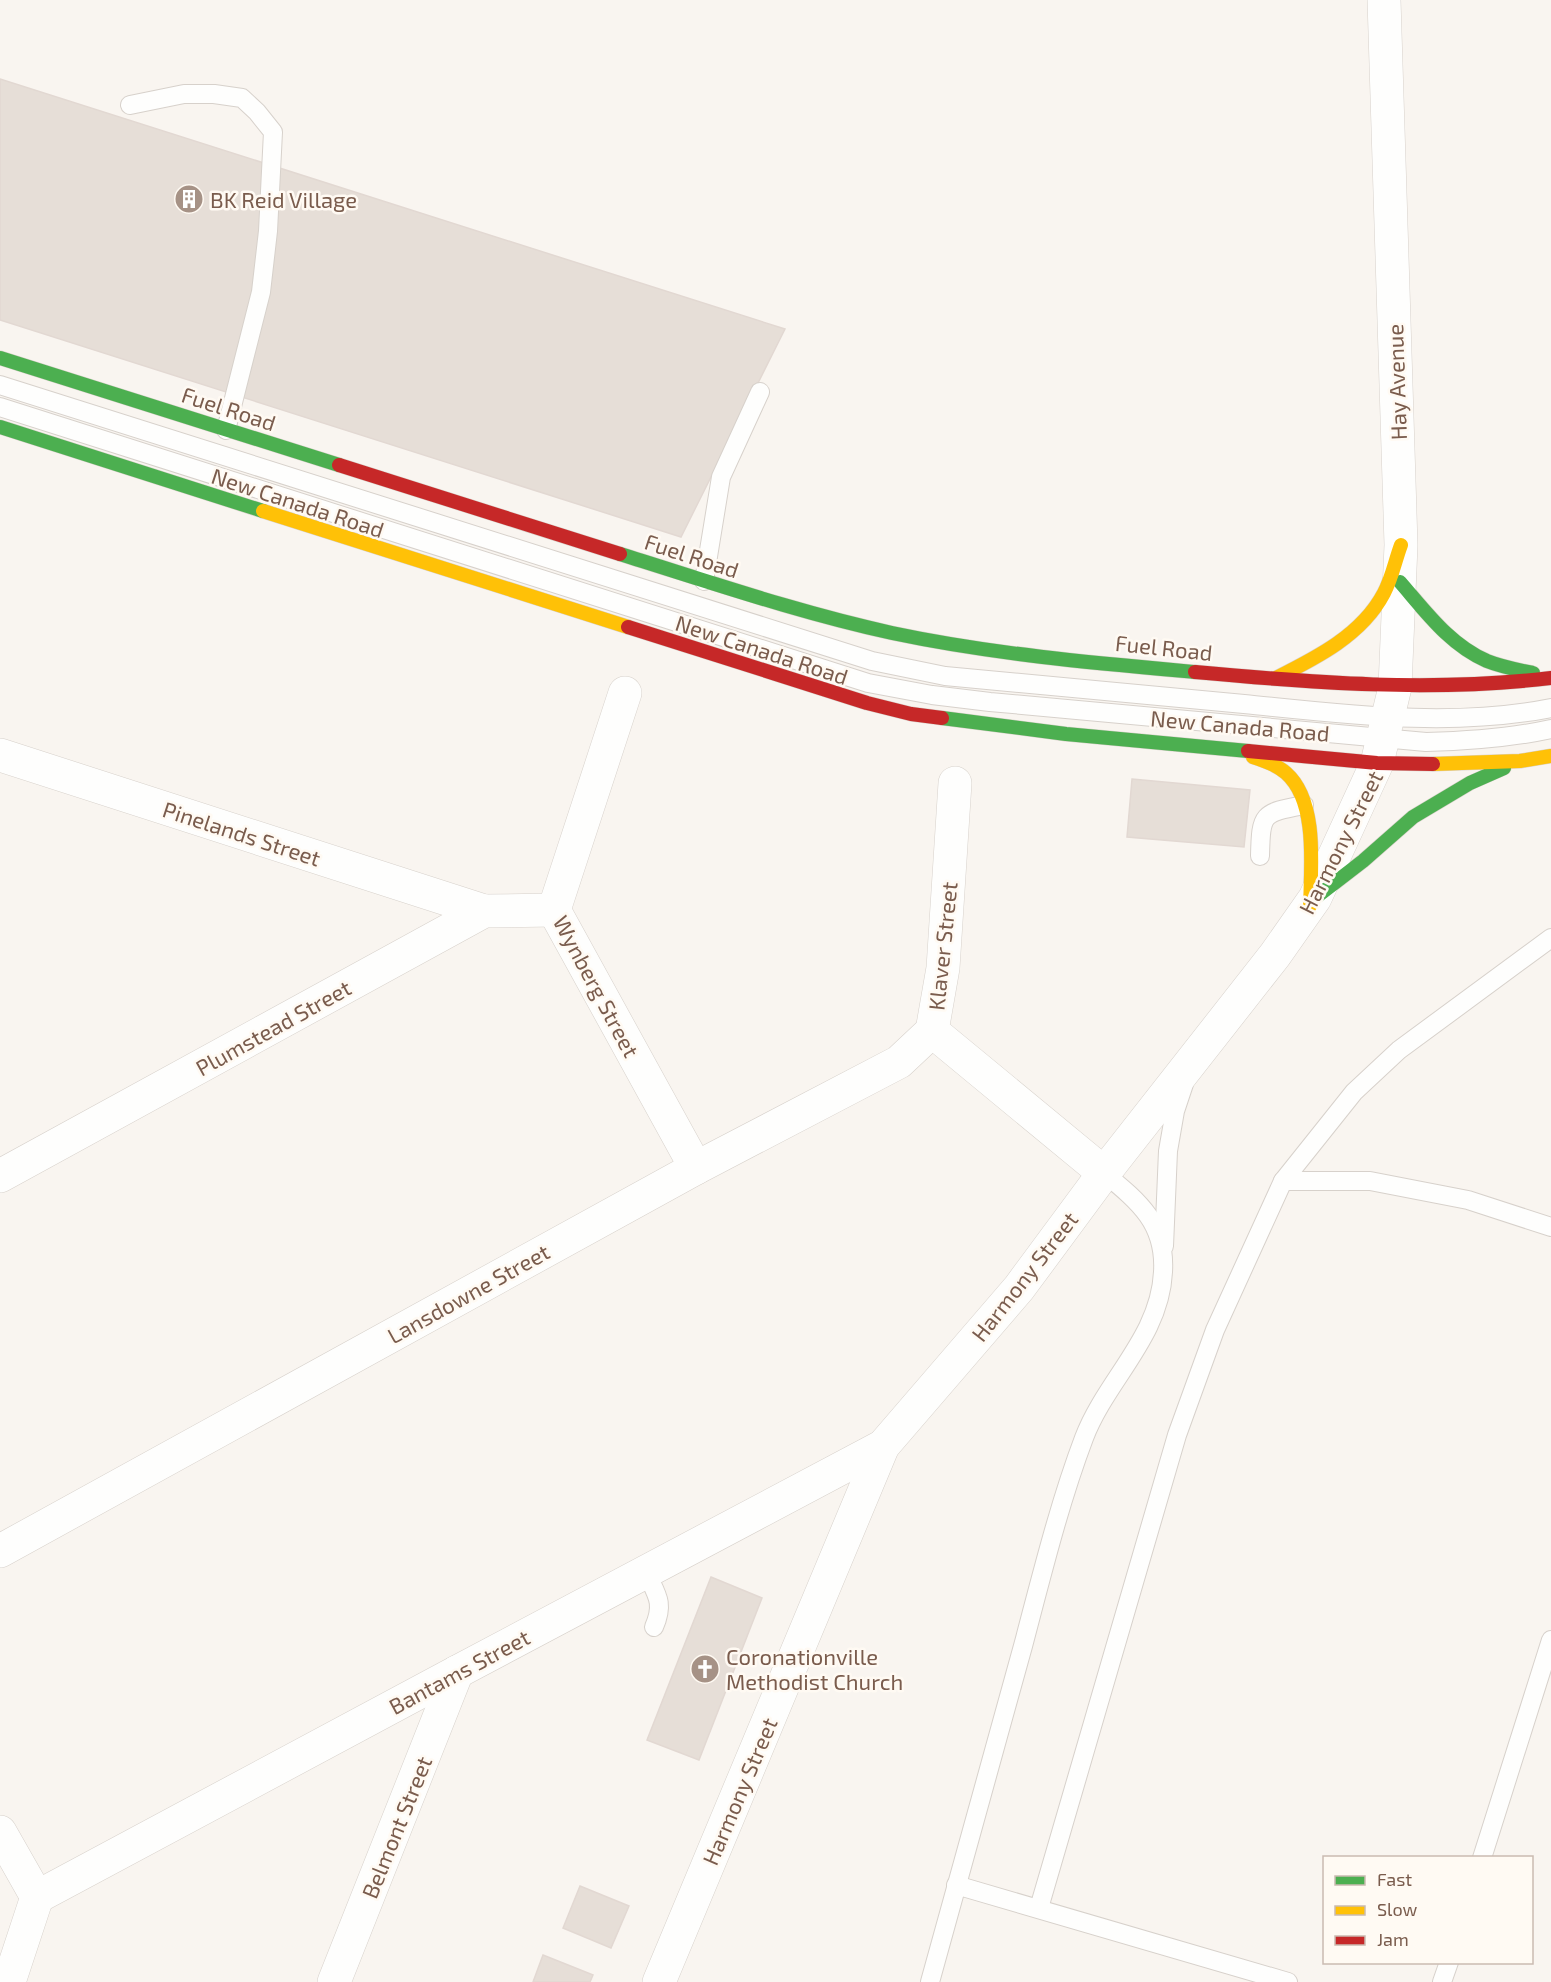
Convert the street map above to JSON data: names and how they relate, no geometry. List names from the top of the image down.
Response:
{
  "streets": {
    "main road": ["Fuel Road", "Harmony Street"],
    "street": [
      "Hay Avenue",
      "Pinelands Street",
      "Klaver Street",
      "Wynberg Street",
      "Plumstead Street",
      "Lansdowne Street",
      "Bantams Street",
      "Belmont Street"
    ],
    "lane": ["New Canada Road"]
  },
  "crossings": [
    ["Hay Avenue", "Fuel Road"],
    ["Hay Avenue", "New Canada Road"],
    ["Hay Avenue", "Harmony Street"],
    ["Fuel Road", "New Canada Road"],
    ["Fuel Road", "Harmony Street"],
    ["New Canada Road", "Harmony Street"],
    ["Pinelands Street", "Plumstead Street"],
    ["Harmony Street", "Klaver Street"],
    ["Harmony Street", "Bantams Street"],
    ["Klaver Street", "Lansdowne Street"],
    ["Wynberg Street", "Plumstead Street"],
    ["Wynberg Street", "Lansdowne Street"],
    ["Bantams Street", "Belmont Street"]
  ],
  "places": {
    "building": ["BK Reid Village"],
    "church": ["Coronationville Methodist Church"]
  },
  "legend": ["Fast", "Slow", "Jam"]
}
